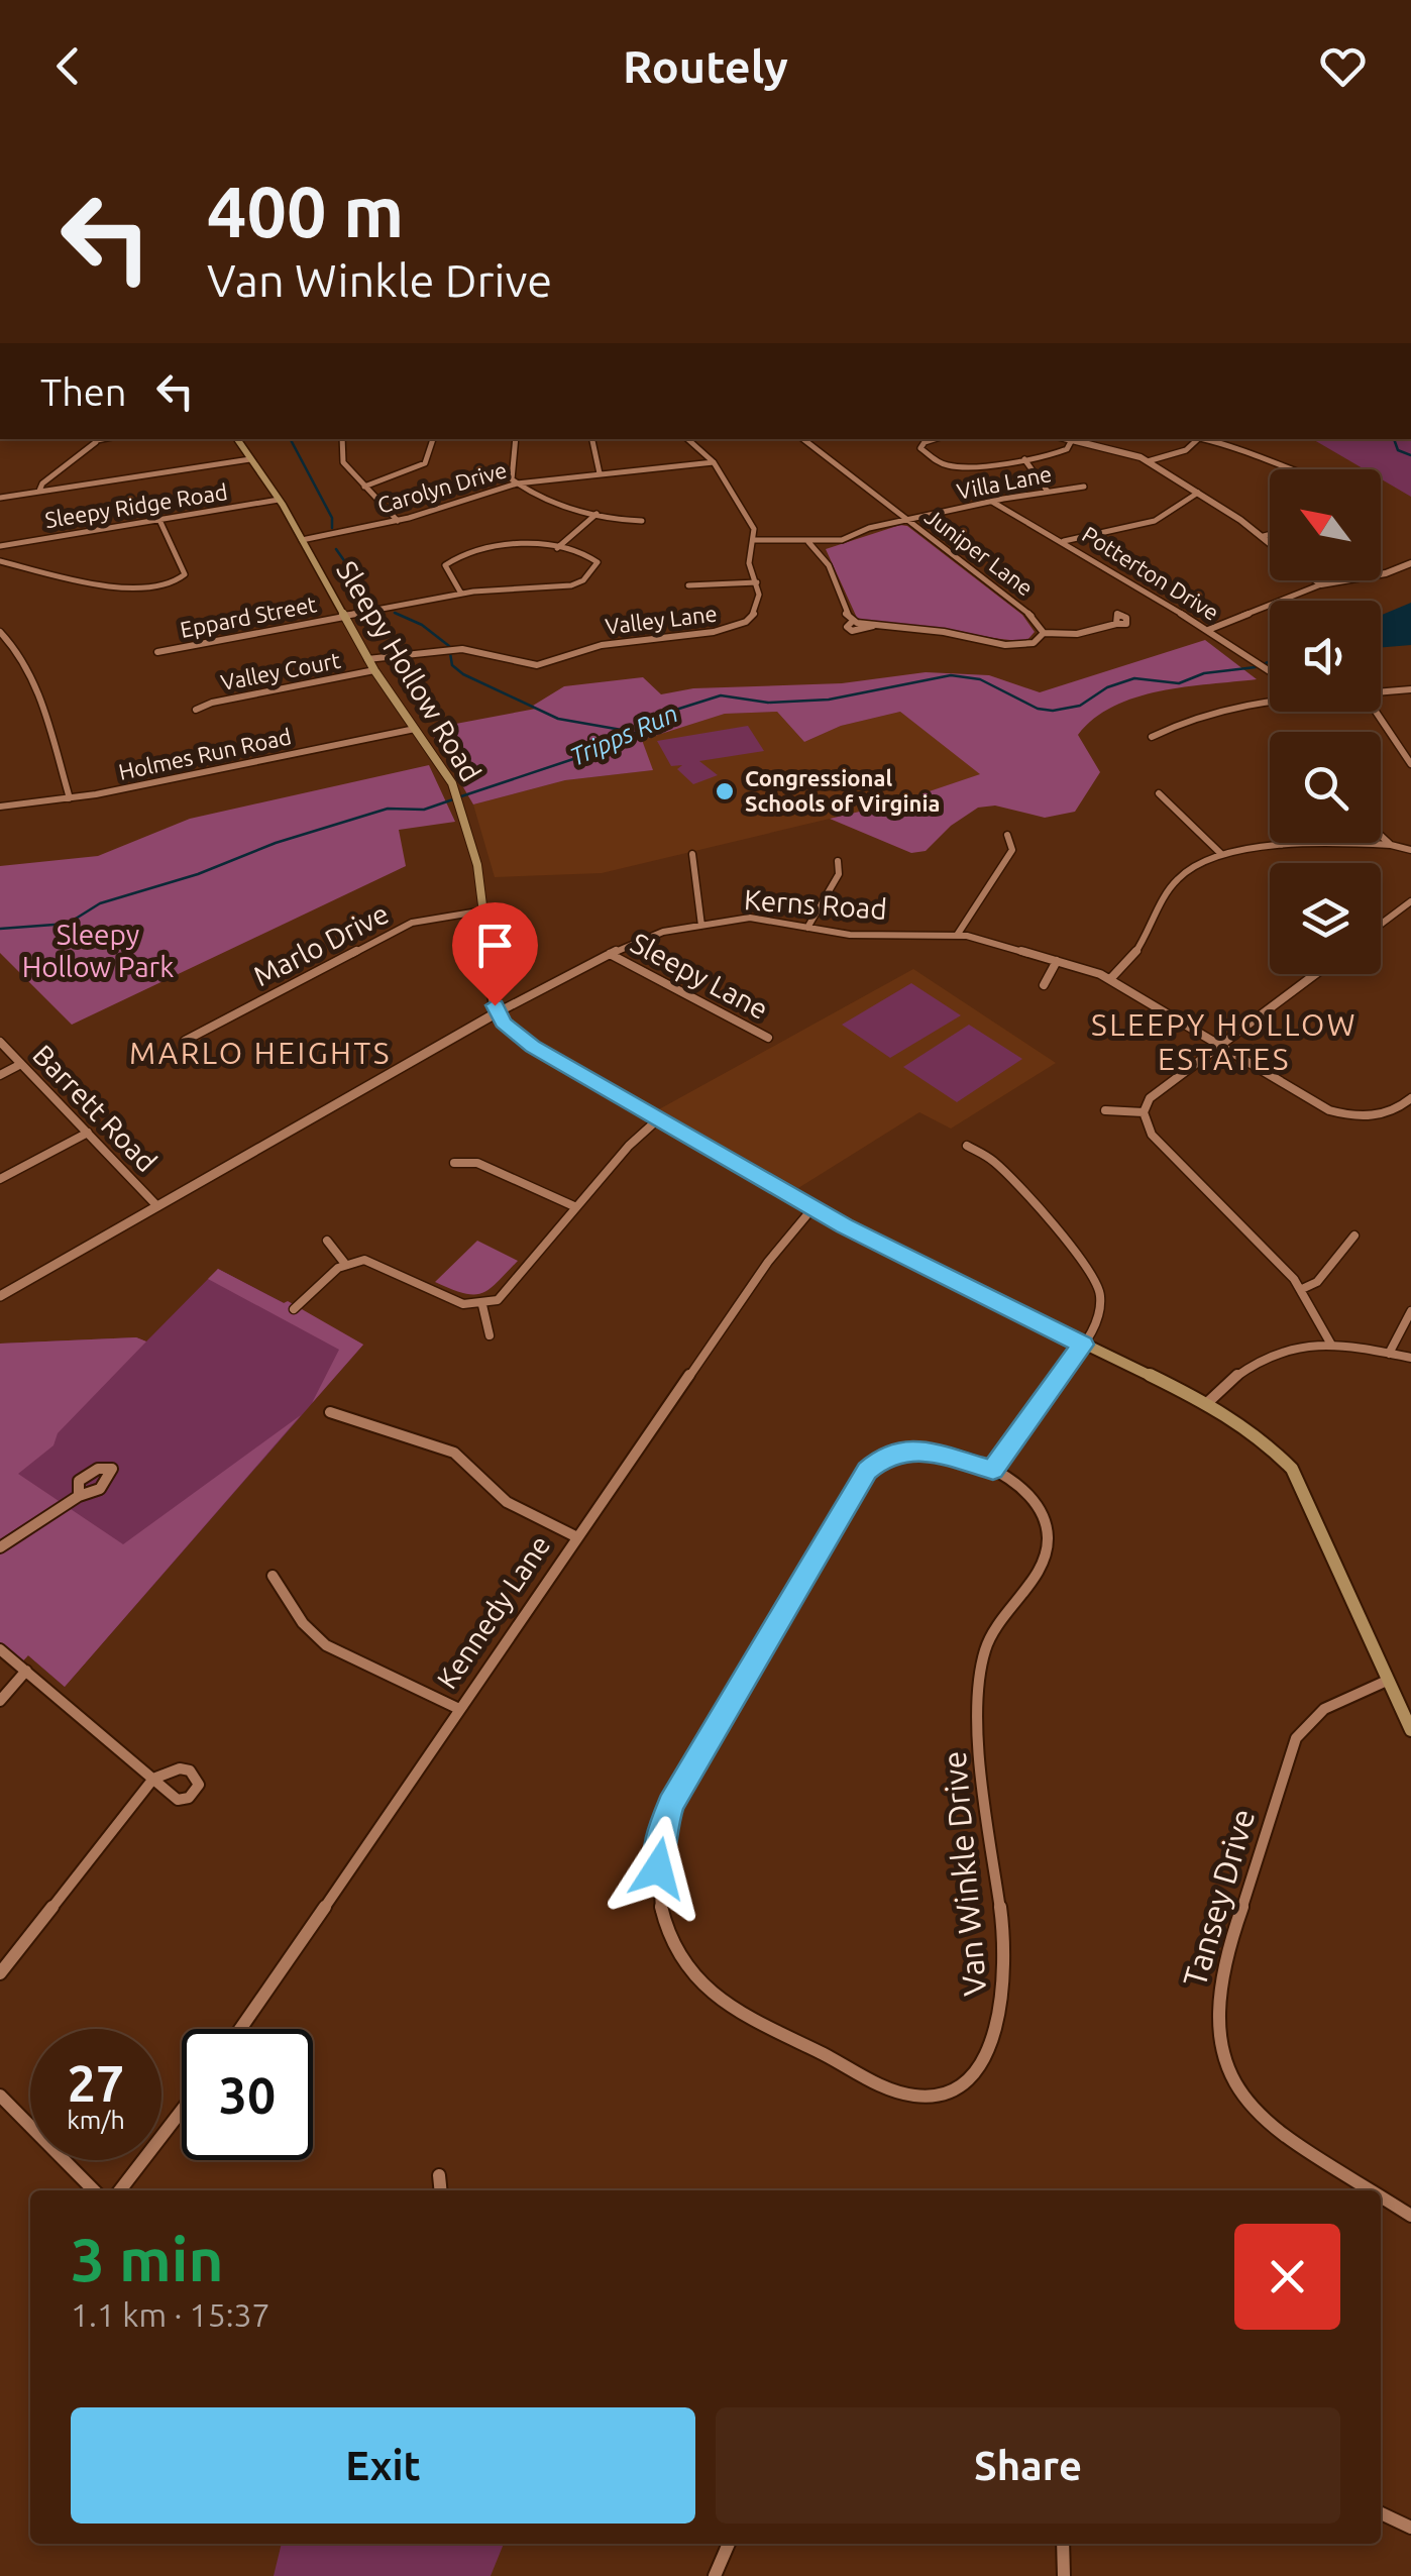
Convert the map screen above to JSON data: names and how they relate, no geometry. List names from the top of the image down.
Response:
{
  "streets": {
    "main road": ["Sleepy Hollow Road"],
    "street": [
      "Villa Lane",
      "Carolyn Drive",
      "Sleepy Ridge Road",
      "Juniper Lane",
      "Potterton Drive",
      "Eppard Street",
      "Valley Lane",
      "Valley Court",
      "Holmes Run Road",
      "Kerns Road",
      "Marlo Drive",
      "Sleepy Lane",
      "Barrett Road",
      "Kennedy Lane",
      "Van Winkle Drive",
      "Tansey Drive"
    ]
  },
  "crossings": [
    ["Villa Lane", "Juniper Lane"],
    ["Villa Lane", "Potterton Drive"],
    ["Villa Lane", "Valley Lane"],
    ["Carolyn Drive", "Valley Lane"],
    ["Carolyn Drive", "Sleepy Hollow Road"],
    ["Sleepy Ridge Road", "Sleepy Hollow Road"],
    ["Eppard Street", "Sleepy Hollow Road"],
    ["Valley Lane", "Sleepy Hollow Road"],
    ["Valley Court", "Sleepy Hollow Road"],
    ["Sleepy Hollow Road", "Holmes Run Road"],
    ["Sleepy Hollow Road", "Kerns Road"],
    ["Sleepy Hollow Road", "Marlo Drive"],
    ["Kerns Road", "Sleepy Lane"],
    ["Kerns Road", "Barrett Road"]
  ],
  "districts": ["SLEEPY HOLLOW ESTATES", "MARLO HEIGHTS"],
  "water": ["Tripps Run"],
  "parks": ["Sleepy Hollow Park"],
  "places": ["Congressional Schools of Virginia"],
  "north": "top left",
  "page": {
    "header": "Routely",
    "turn": ["400 m", "Van Winkle Drive"],
    "then": "Then",
    "speed": "27 km/h",
    "limit": "30",
    "heading": ["3 min", "1.1 km · 15:37"],
    "buttons": ["Exit", "Share"]
  }
}
